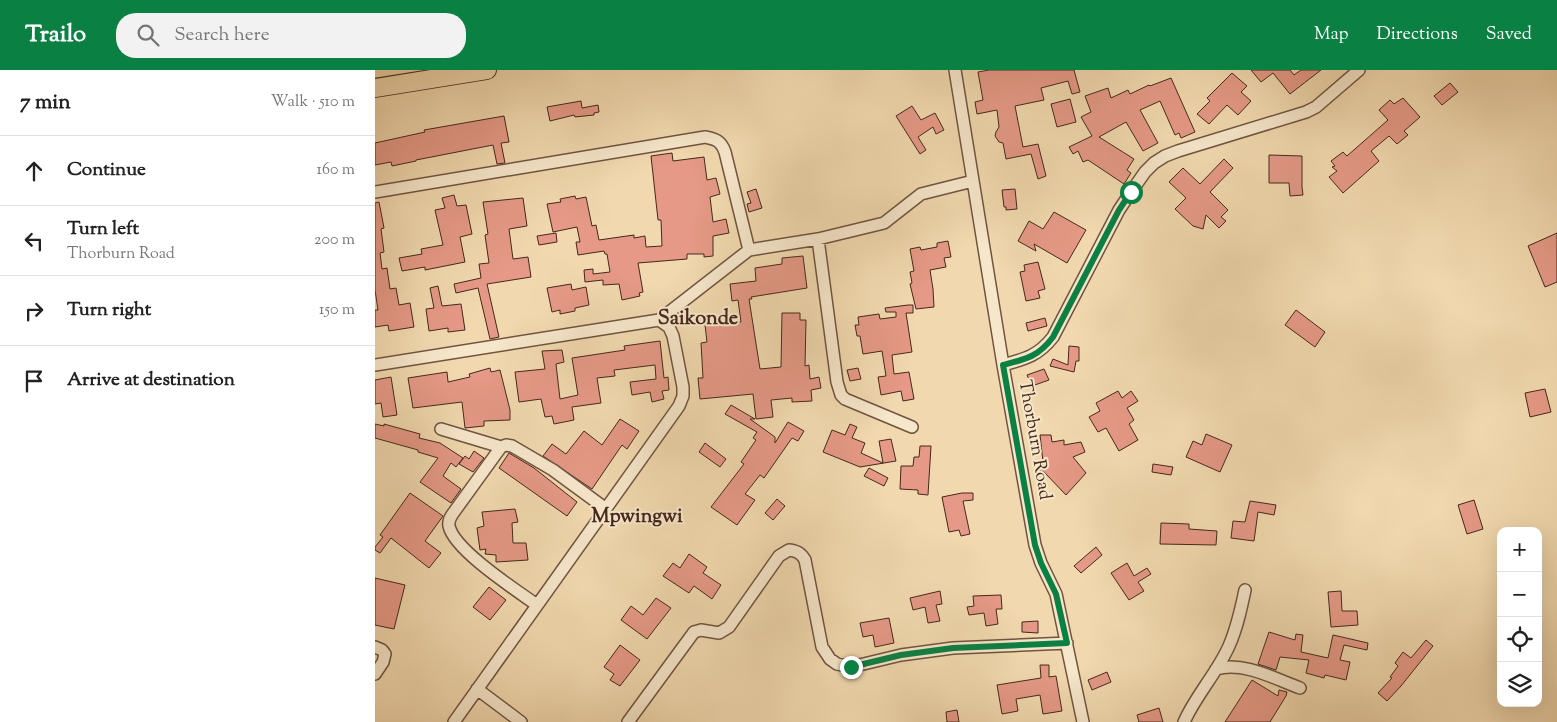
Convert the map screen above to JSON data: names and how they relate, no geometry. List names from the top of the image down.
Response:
{
  "streets": {
    "street": ["Thorburn Road"]
  },
  "districts": ["Saikonde", "Mpwingwi"],
  "page": {
    "header": "Trailo",
    "search": "Search here",
    "nav": ["Map", "Directions", "Saved"],
    "heading": ["7 min", "Walk · 510 m"],
    "list": [
      ["Continue", "160 m"],
      ["Turn left", "Thorburn Road", "200 m"],
      ["Turn right", "150 m"],
      "Arrive at destination"
    ],
    "map_buttons": ["+", "−"]
  }
}
